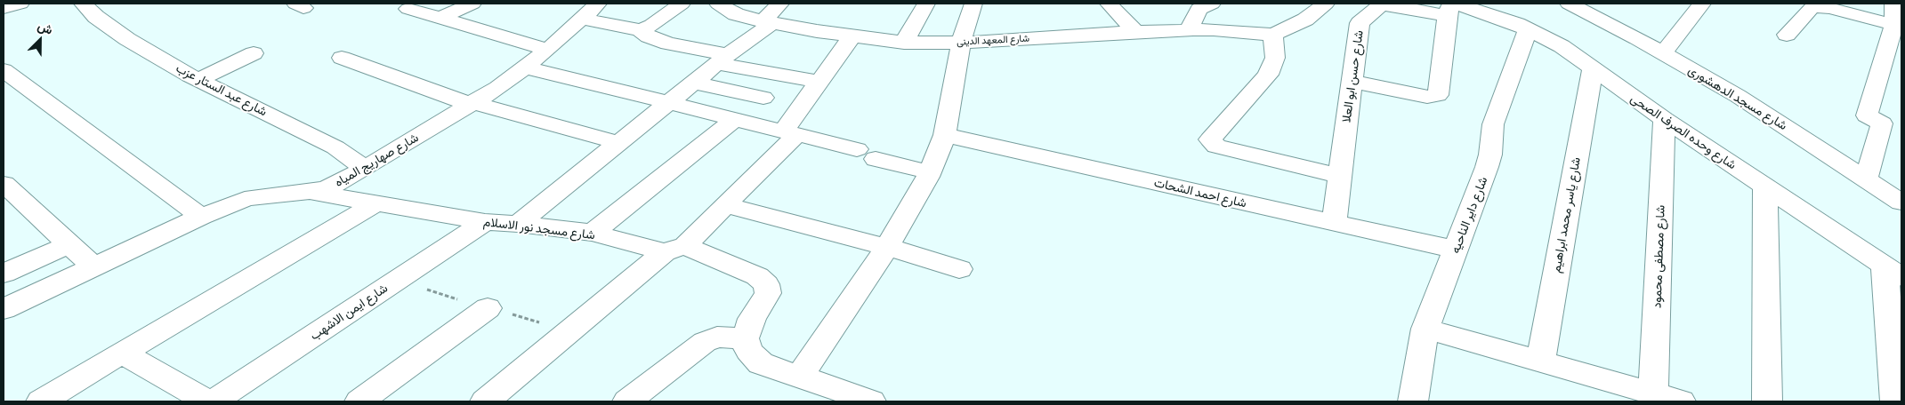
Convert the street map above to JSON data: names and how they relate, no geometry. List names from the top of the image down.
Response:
{
  "streets": {
    "street": [
      "شارع المعهد الدينى",
      "شارع حسن ابو العلا",
      "شارع عبد الستار عزب",
      "شارع مسجد الدهشورى",
      "شارع وحده الصرف الصحى",
      "شارع صهاريج المياه",
      "شارع احمد الشحات",
      "شارع داير الناحيه",
      "شارع ياسر محمد ابراهيم",
      "شارع مسجد نور الاسلام",
      "شارع مصطفى محمود",
      "شارع ايمن الاشهب"
    ]
  },
  "crossings": [
    ["شارع حسن ابو العلا", "شارع وحده الصرف الصحى"],
    ["شارع حسن ابو العلا", "شارع احمد الشحات"],
    ["شارع عبد الستار عزب", "شارع صهاريج المياه"],
    ["شارع وحده الصرف الصحى", "شارع داير الناحيه"],
    ["شارع وحده الصرف الصحى", "شارع ياسر محمد ابراهيم"],
    ["شارع وحده الصرف الصحى", "شارع مصطفى محمود"],
    ["شارع صهاريج المياه", "شارع مسجد نور الاسلام"],
    ["شارع احمد الشحات", "شارع داير الناحيه"],
    ["شارع مسجد نور الاسلام", "شارع ايمن الاشهب"]
  ],
  "north": "top right"
}
